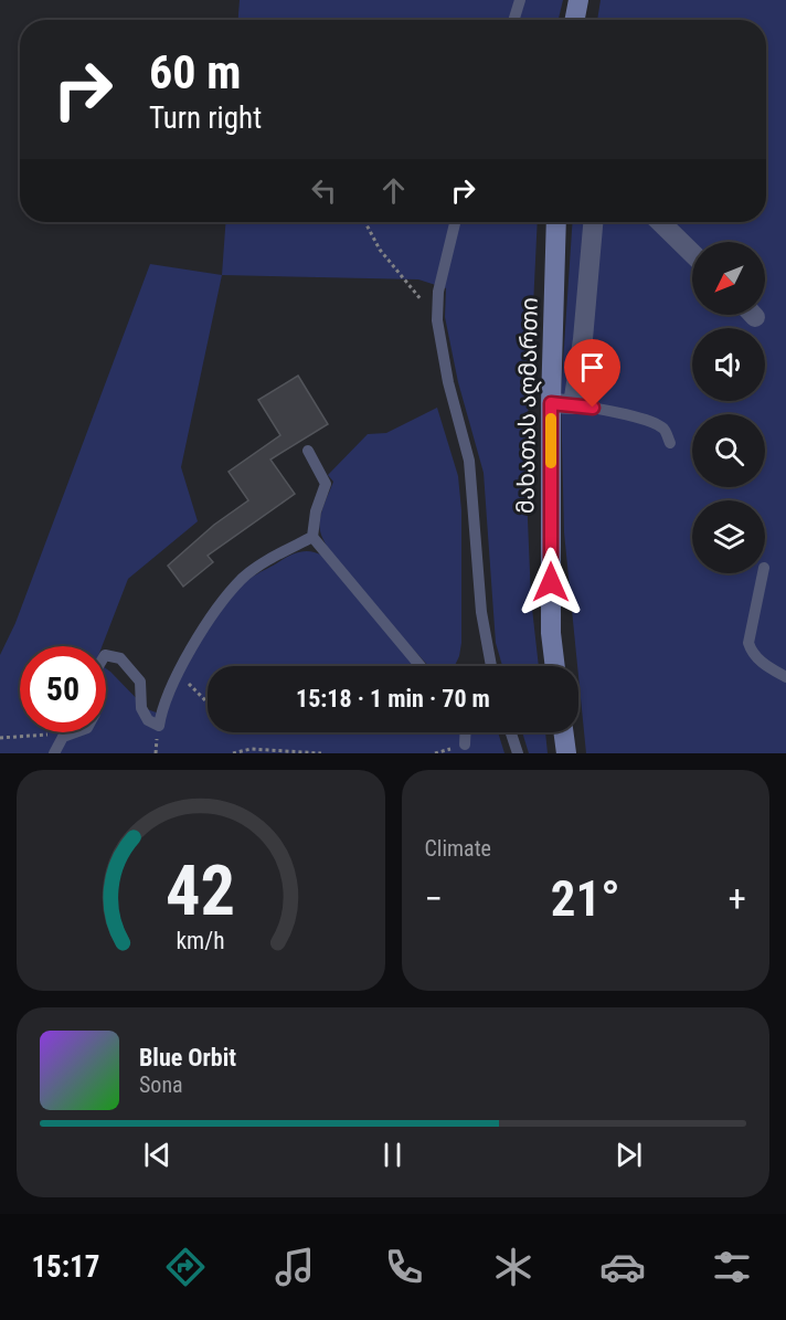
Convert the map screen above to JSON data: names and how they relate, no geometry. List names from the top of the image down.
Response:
{
  "streets": {
    "main road": ["მახათას აღმართი"]
  },
  "north": "bottom left",
  "page": {
    "turn": ["60 m", "Turn right"],
    "limit": "50",
    "trip": "15:18 · 1 min · 70 m",
    "tile": "Climate",
    "heat": ["−", "21°", "+"],
    "song": ["Blue Orbit", "Sona"],
    "tabs": "15:17",
    "gauge": ["42", "km/h"]
  }
}
